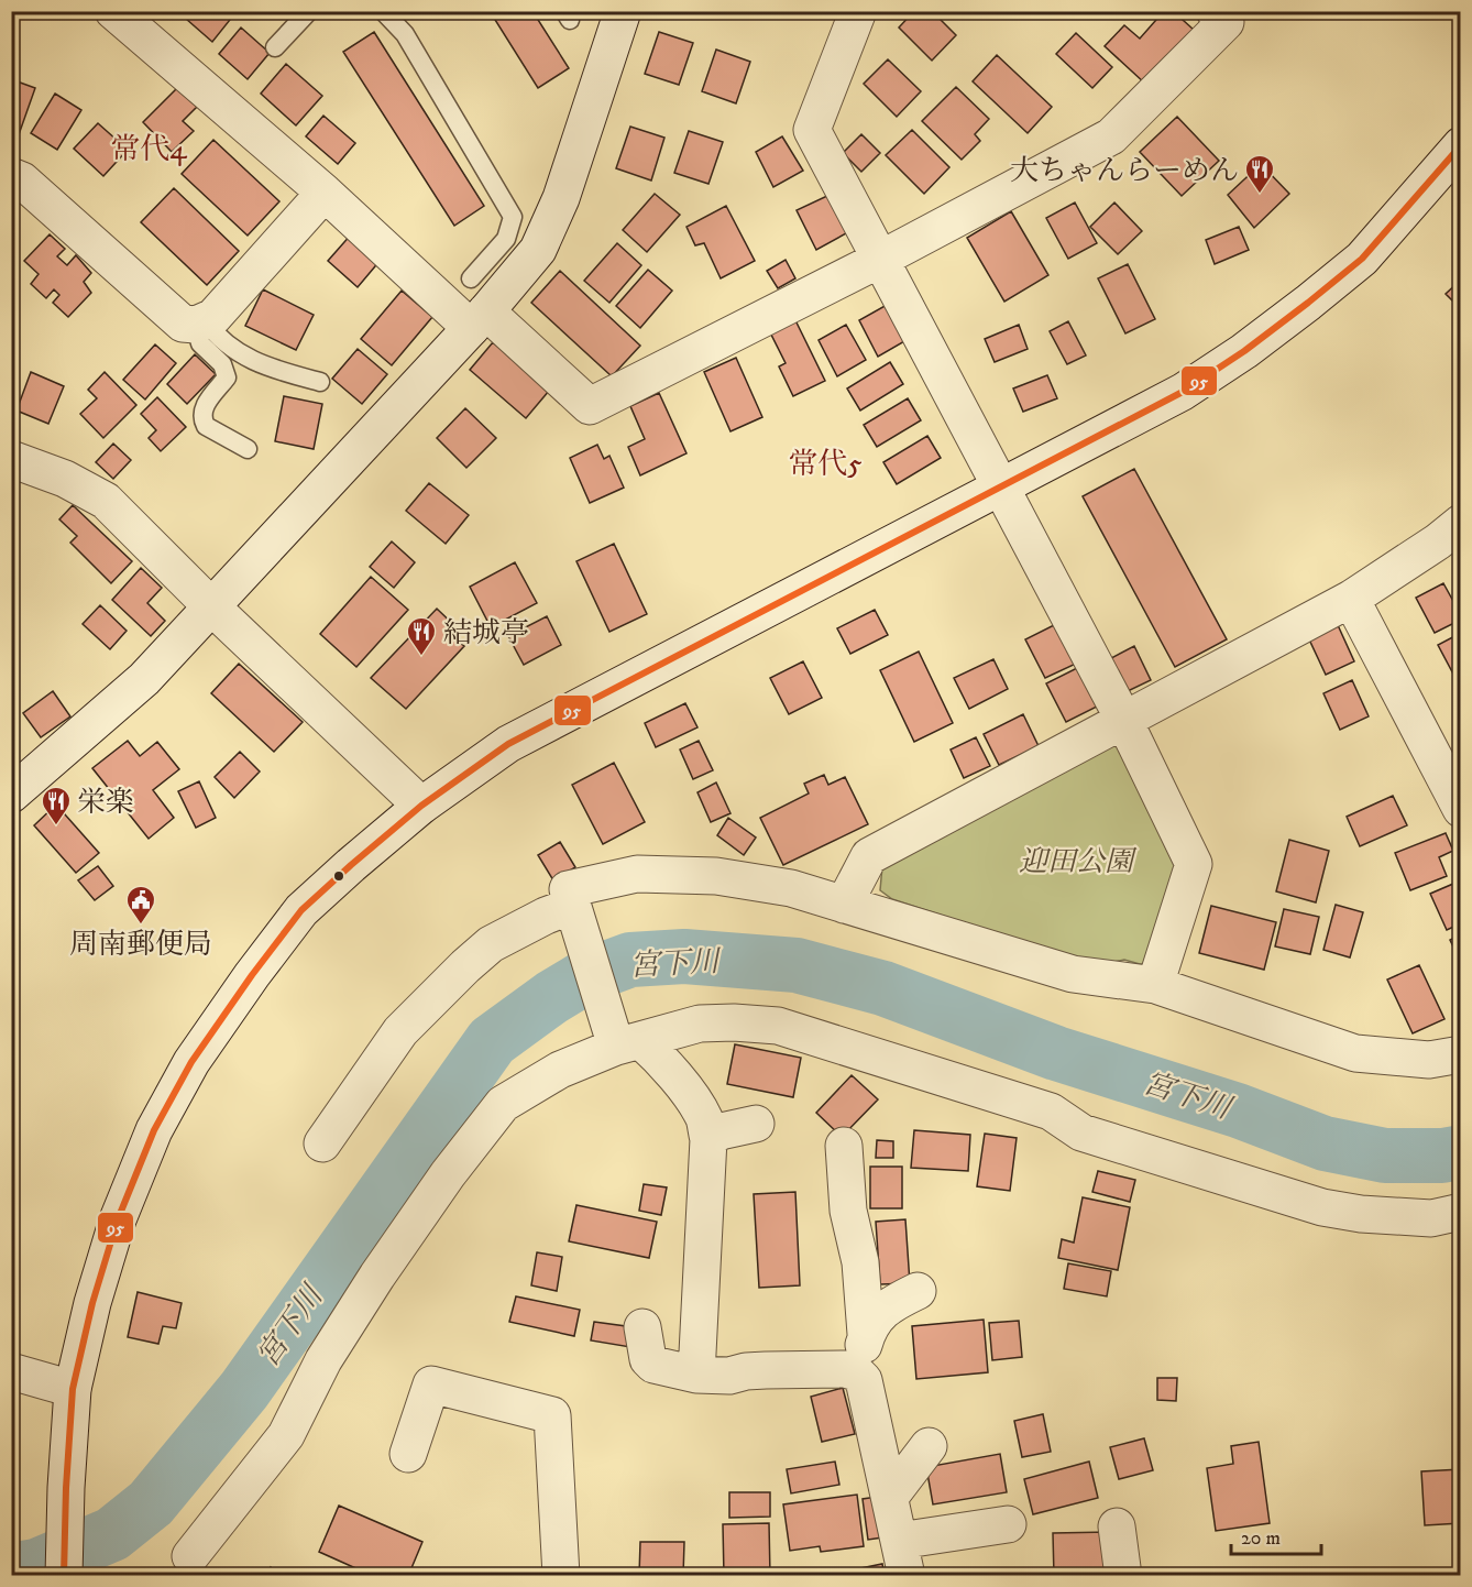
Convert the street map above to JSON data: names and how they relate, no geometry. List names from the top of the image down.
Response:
{
  "districts": ["常代4", "常代5"],
  "water": ["宮下川"],
  "parks": ["迎田公園"],
  "places": {
    "restaurant": ["大ちゃんらーめん", "結城亭", "栄楽"],
    "public building": ["周南郵便局"]
  },
  "lines": ["transit line 95"],
  "scale_bar": "20 m"
}
